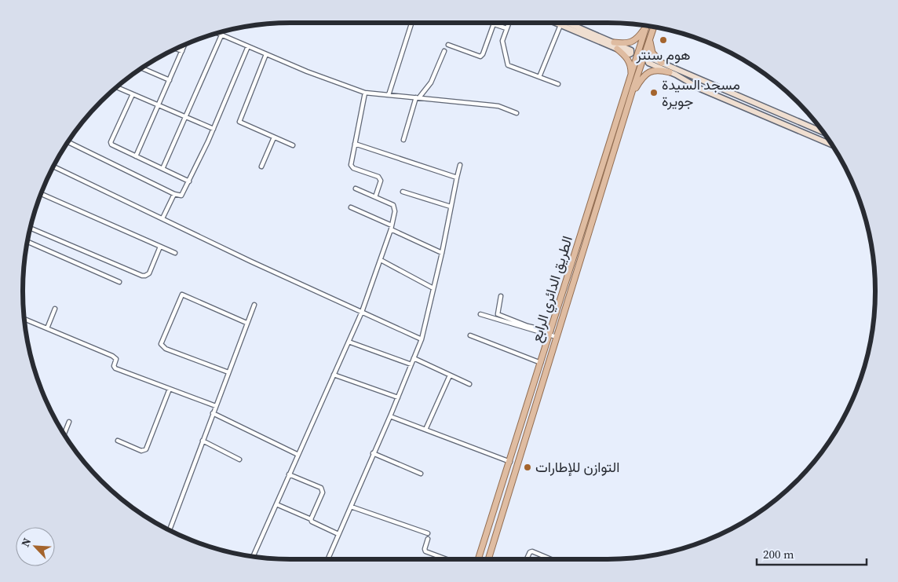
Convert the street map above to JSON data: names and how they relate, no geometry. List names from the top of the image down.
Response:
{
  "streets": {
    "main road": ["الطريق الدائري الرابع"]
  },
  "places": ["هوم سنتر", "مسجد السيدة جويرة", "التوازن للإطارات"],
  "scale_bar": "200 m",
  "north": "top left"
}
